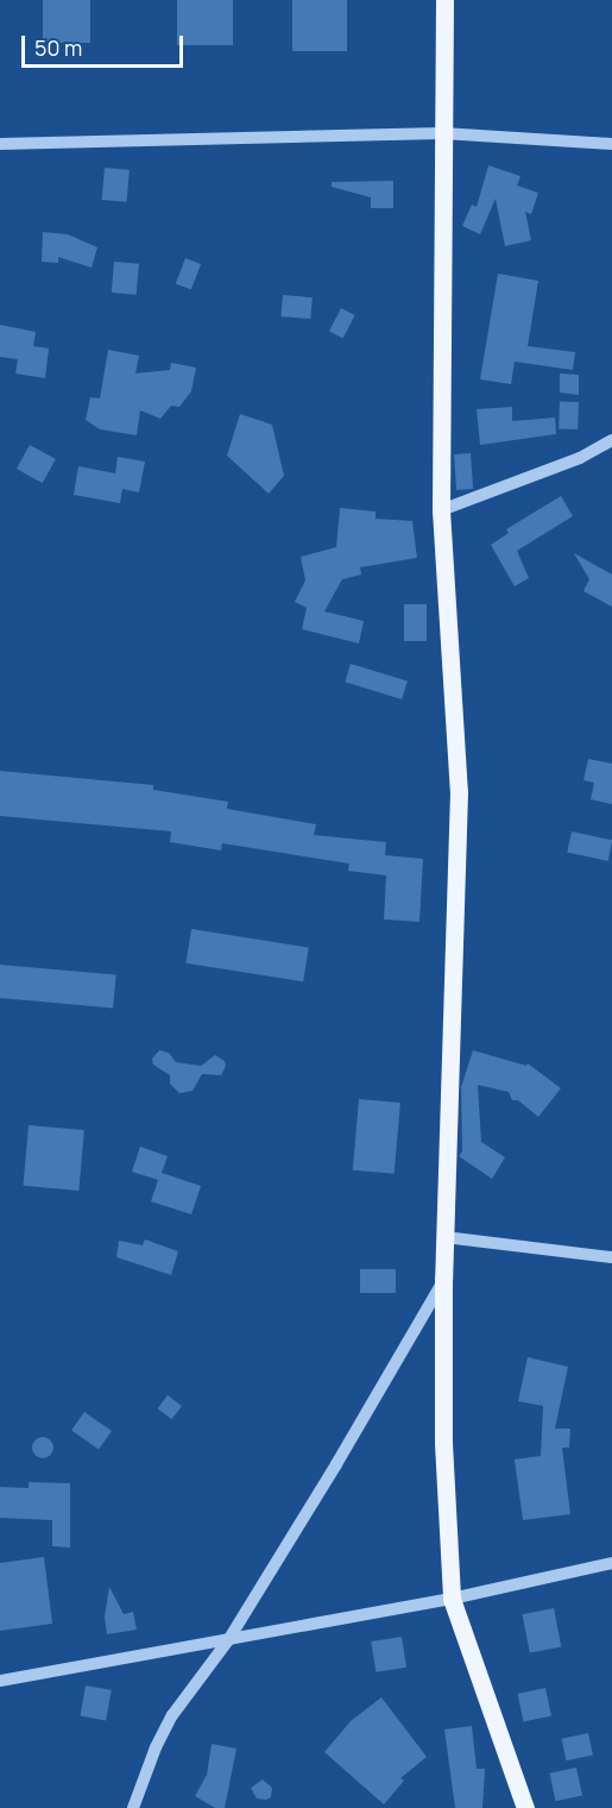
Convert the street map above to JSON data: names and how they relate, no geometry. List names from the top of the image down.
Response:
{
  "scale_bar": "50 m"
}
